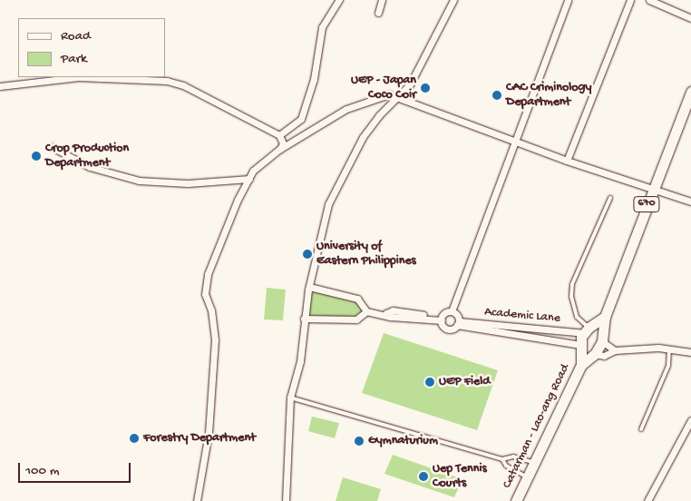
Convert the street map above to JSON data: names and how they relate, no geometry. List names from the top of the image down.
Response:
{
  "streets": {
    "main road": ["670", "Catarman - Lao-ang Road"],
    "street": ["Academic Lane"]
  },
  "crossings": [
    ["Academic Lane", "Catarman - Lao-ang Road"]
  ],
  "places": [
    "UEP - Japan Coco Coir",
    "CAC Criminology Department",
    "Crop Production Department",
    "University of Eastern Philippines",
    "UEP Field",
    "Forestry Department",
    "Gymnaturium",
    "Uep Tennis Courts"
  ],
  "legend": ["Road", "Park"],
  "scale_bar": "100 m"
}
